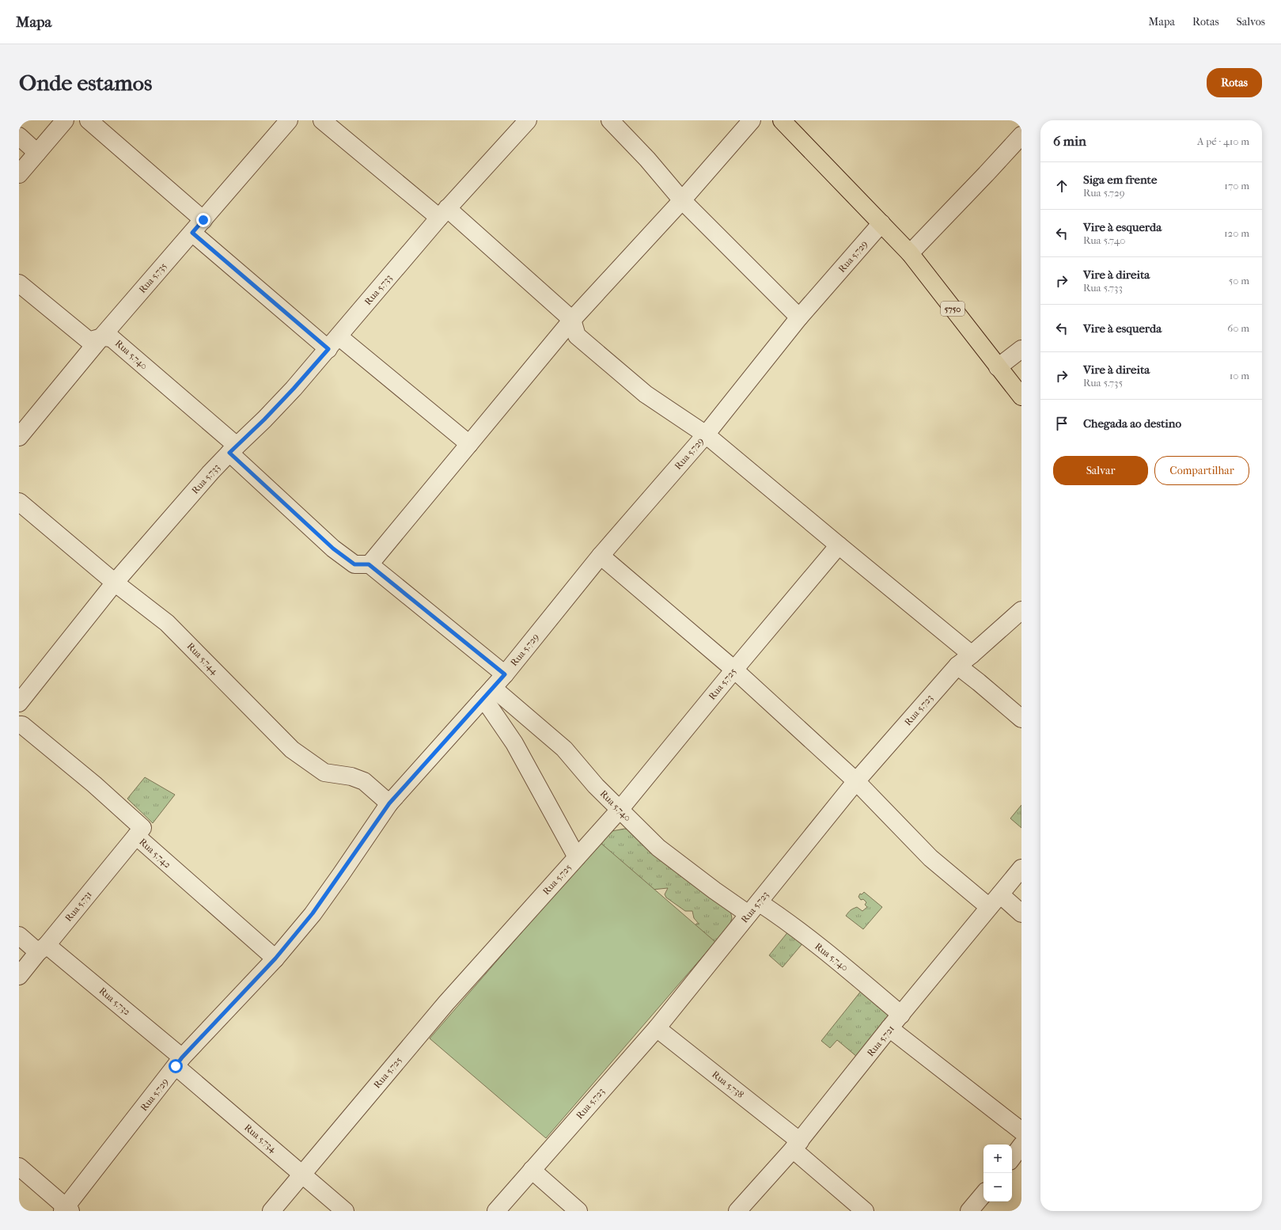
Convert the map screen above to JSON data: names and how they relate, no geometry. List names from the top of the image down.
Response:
{
  "streets": {
    "main road": ["5750"],
    "street": [
      "Rua 5.729",
      "Rua 5.735",
      "Rua 5.733",
      "Rua 5.740",
      "Rua 5.744",
      "Rua 5.725",
      "Rua 5.723",
      "Rua 5.742",
      "Rua 5.731",
      "Rua 5.732",
      "Rua 5.721",
      "Rua 5.738",
      "Rua 5.734"
    ]
  },
  "crossings": [
    ["Rua 5.729", "5750"],
    ["Rua 5.729", "Rua 5.740"],
    ["Rua 5.729", "Rua 5.744"],
    ["Rua 5.729", "Rua 5.742"],
    ["Rua 5.729", "Rua 5.732"],
    ["Rua 5.729", "Rua 5.734"],
    ["Rua 5.735", "Rua 5.740"],
    ["Rua 5.733", "Rua 5.740"],
    ["Rua 5.733", "Rua 5.744"],
    ["Rua 5.740", "Rua 5.725"],
    ["Rua 5.740", "Rua 5.723"],
    ["Rua 5.740", "Rua 5.721"],
    ["Rua 5.725", "Rua 5.734"],
    ["Rua 5.723", "Rua 5.738"],
    ["Rua 5.742", "Rua 5.731"],
    ["Rua 5.731", "Rua 5.732"],
    ["Rua 5.732", "Rua 5.734"],
    ["Rua 5.721", "Rua 5.738"]
  ],
  "page": {
    "header": "Mapa",
    "nav": ["Mapa", "Rotas", "Salvos"],
    "buttons": [
      "Rotas",
      ["Salvar", "Compartilhar"]
    ],
    "title": "Onde estamos",
    "heading": ["6 min", "A pé · 410 m"],
    "list": [
      ["Siga em frente", "Rua 5.729", "170 m"],
      ["Vire à esquerda", "Rua 5.740", "120 m"],
      ["Vire à direita", "Rua 5.733", "50 m"],
      ["Vire à esquerda", "60 m"],
      ["Vire à direita", "Rua 5.735", "10 m"],
      "Chegada ao destino"
    ],
    "map_buttons": ["+", "−"]
  }
}
